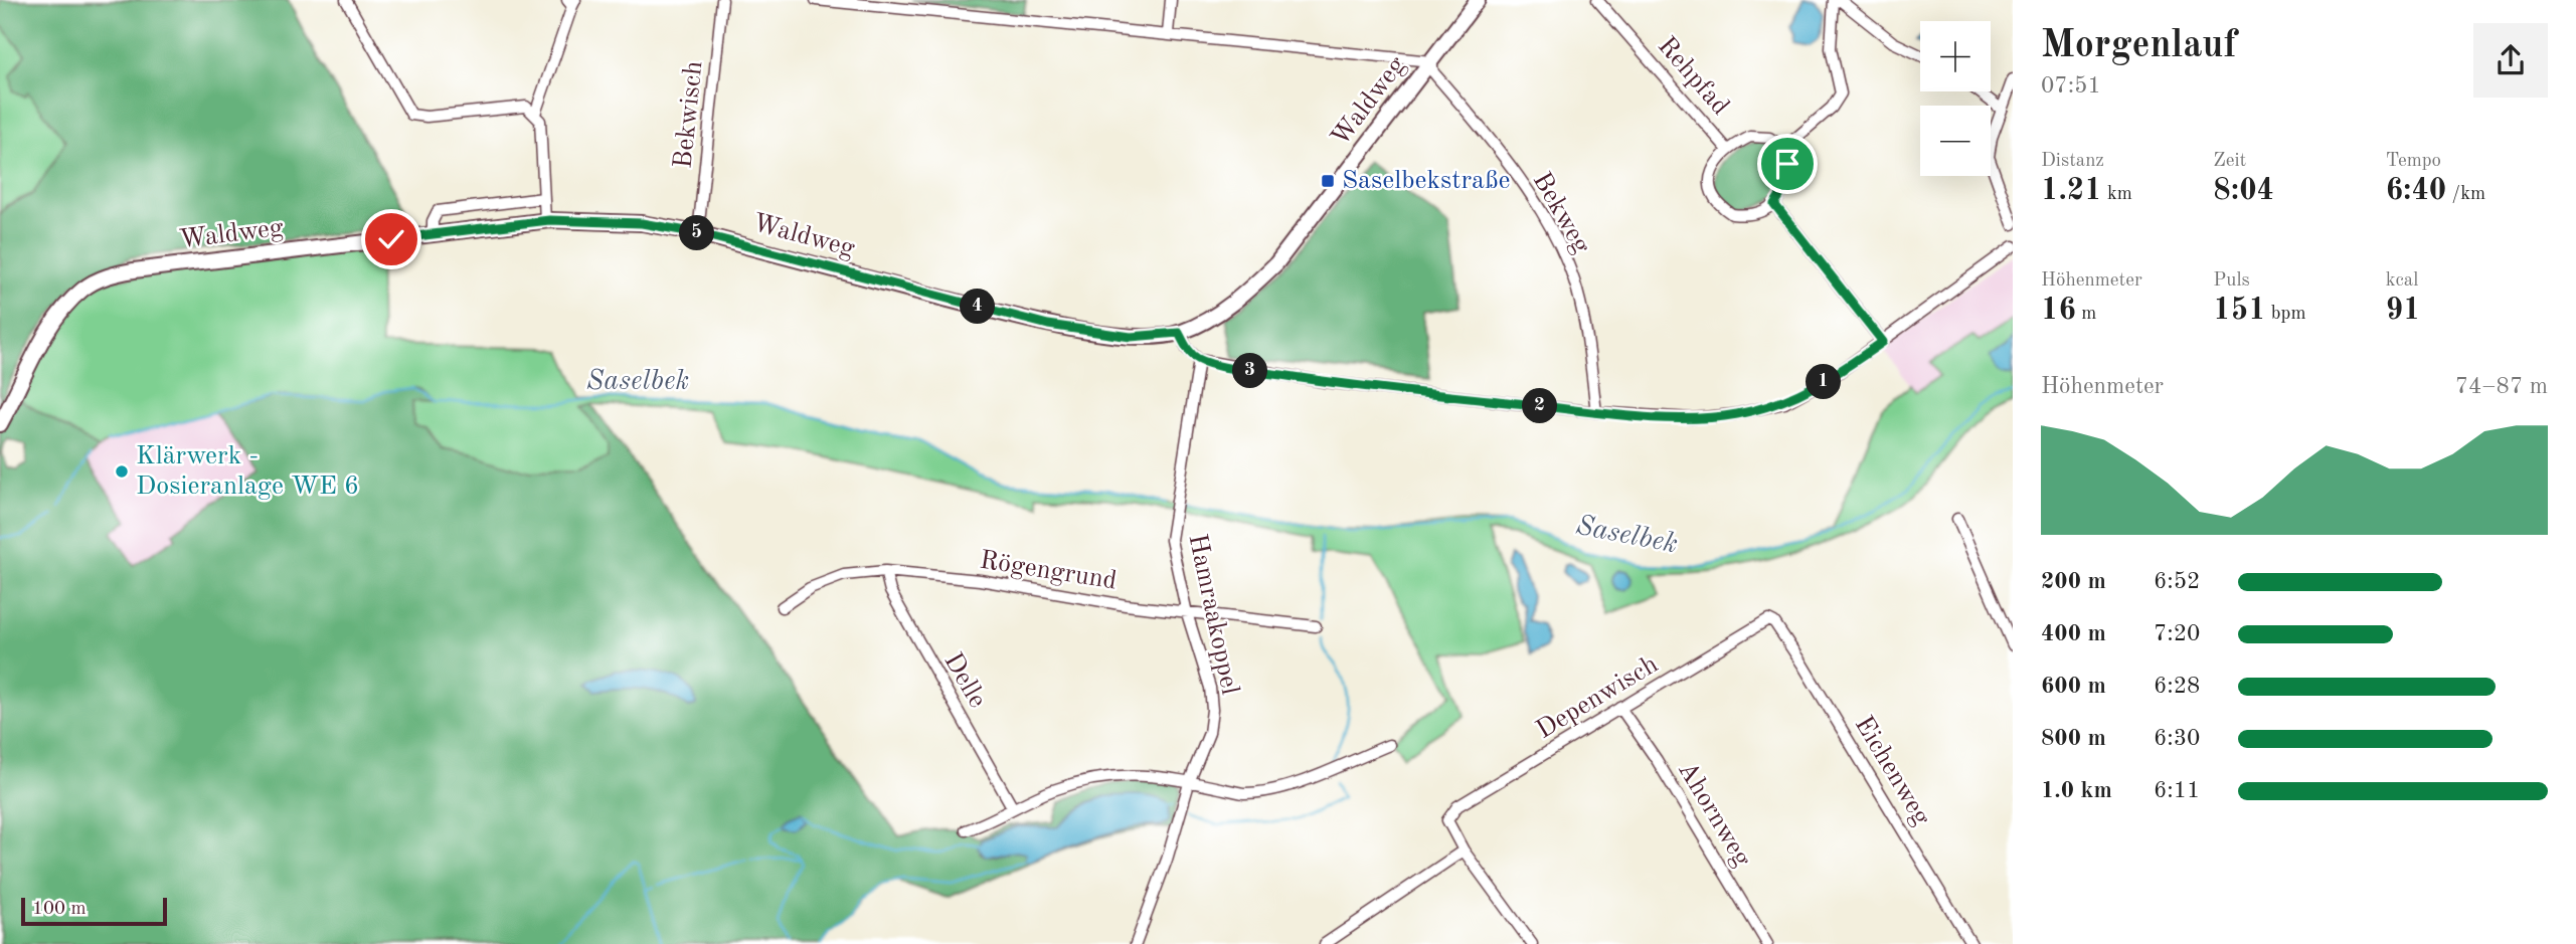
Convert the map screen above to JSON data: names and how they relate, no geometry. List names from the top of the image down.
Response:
{
  "streets": {
    "main road": ["Waldweg"],
    "street": [
      "Rehpfad",
      "Bekwisch",
      "Bekweg",
      "Rögengrund",
      "Hamraakoppel",
      "Delle",
      "Depenwisch",
      "Eichenweg",
      "Ahornweg"
    ]
  },
  "crossings": [
    ["Waldweg", "Bekwisch"],
    ["Waldweg", "Bekweg"],
    ["Rögengrund", "Hamraakoppel"],
    ["Rögengrund", "Delle"],
    ["Depenwisch", "Eichenweg"],
    ["Depenwisch", "Ahornweg"]
  ],
  "water": ["Saselbek"],
  "places": {
    "transit": ["Saselbekstraße"],
    "other": ["Klärwerk - Dosieranlage WE 6"]
  },
  "scale_bar": "100 m",
  "page": {
    "heading": ["Morgenlauf", "07:51"],
    "map_buttons": ["+", "−"],
    "stats": [
      ["Distanz", "1.21 km"],
      ["Zeit", "8:04"],
      ["Tempo", "6:40 /km"],
      ["Höhenmeter", "16 m"],
      ["Puls", "151 bpm"],
      ["kcal", "91"]
    ],
    "pins": [
      "5",
      "4",
      "3",
      "1",
      "2"
    ],
    "chart": ["Höhenmeter", "74–87 m"],
    "list": [
      {
        "name": "200 m",
        "note": "6:52"
      },
      {
        "name": "400 m",
        "note": "7:20"
      },
      {
        "name": "600 m",
        "note": "6:28"
      },
      {
        "name": "800 m",
        "note": "6:30"
      },
      {
        "name": "1.0 km",
        "note": "6:11"
      }
    ],
    "scale": "100 m"
  }
}
